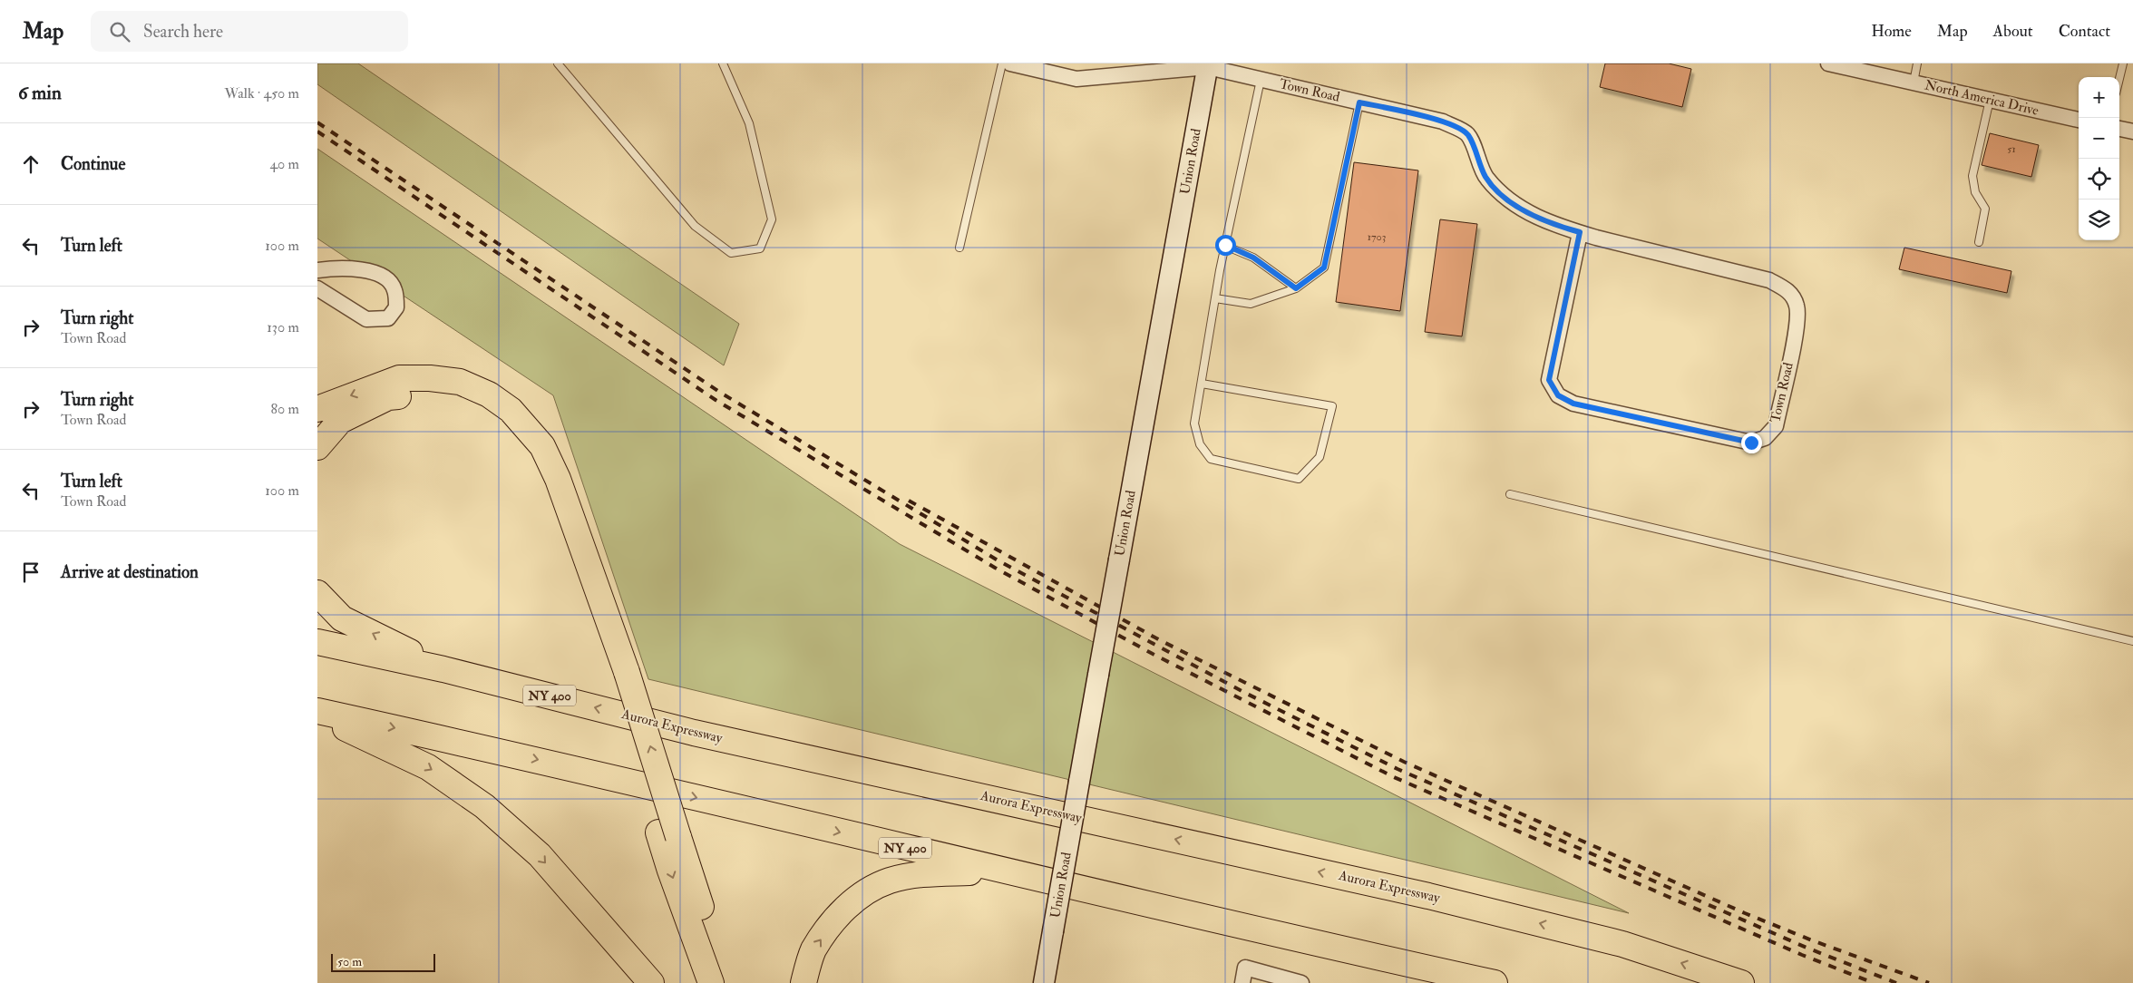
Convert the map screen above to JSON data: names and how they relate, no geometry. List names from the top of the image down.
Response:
{
  "streets": {
    "highway": ["NY 400", "Aurora Expressway"],
    "main road": ["Union Road"],
    "street": ["Town Road", "North America Drive"]
  },
  "crossings": [
    ["Town Road", "Union Road"]
  ],
  "house_numbers": ["51", "1703"],
  "scale_bar": "50 m",
  "page": {
    "header": "Map",
    "search": "Search here",
    "nav": [
      "Home",
      "Map",
      "About",
      "Contact"
    ],
    "heading": ["6 min", "Walk · 450 m"],
    "map_buttons": ["+", "−"],
    "list": [
      ["Continue", "40 m"],
      ["Turn left", "100 m"],
      ["Turn right", "Town Road", "130 m"],
      ["Turn right", "Town Road", "80 m"],
      ["Turn left", "Town Road", "100 m"],
      "Arrive at destination"
    ],
    "scale": "50 m"
  }
}
